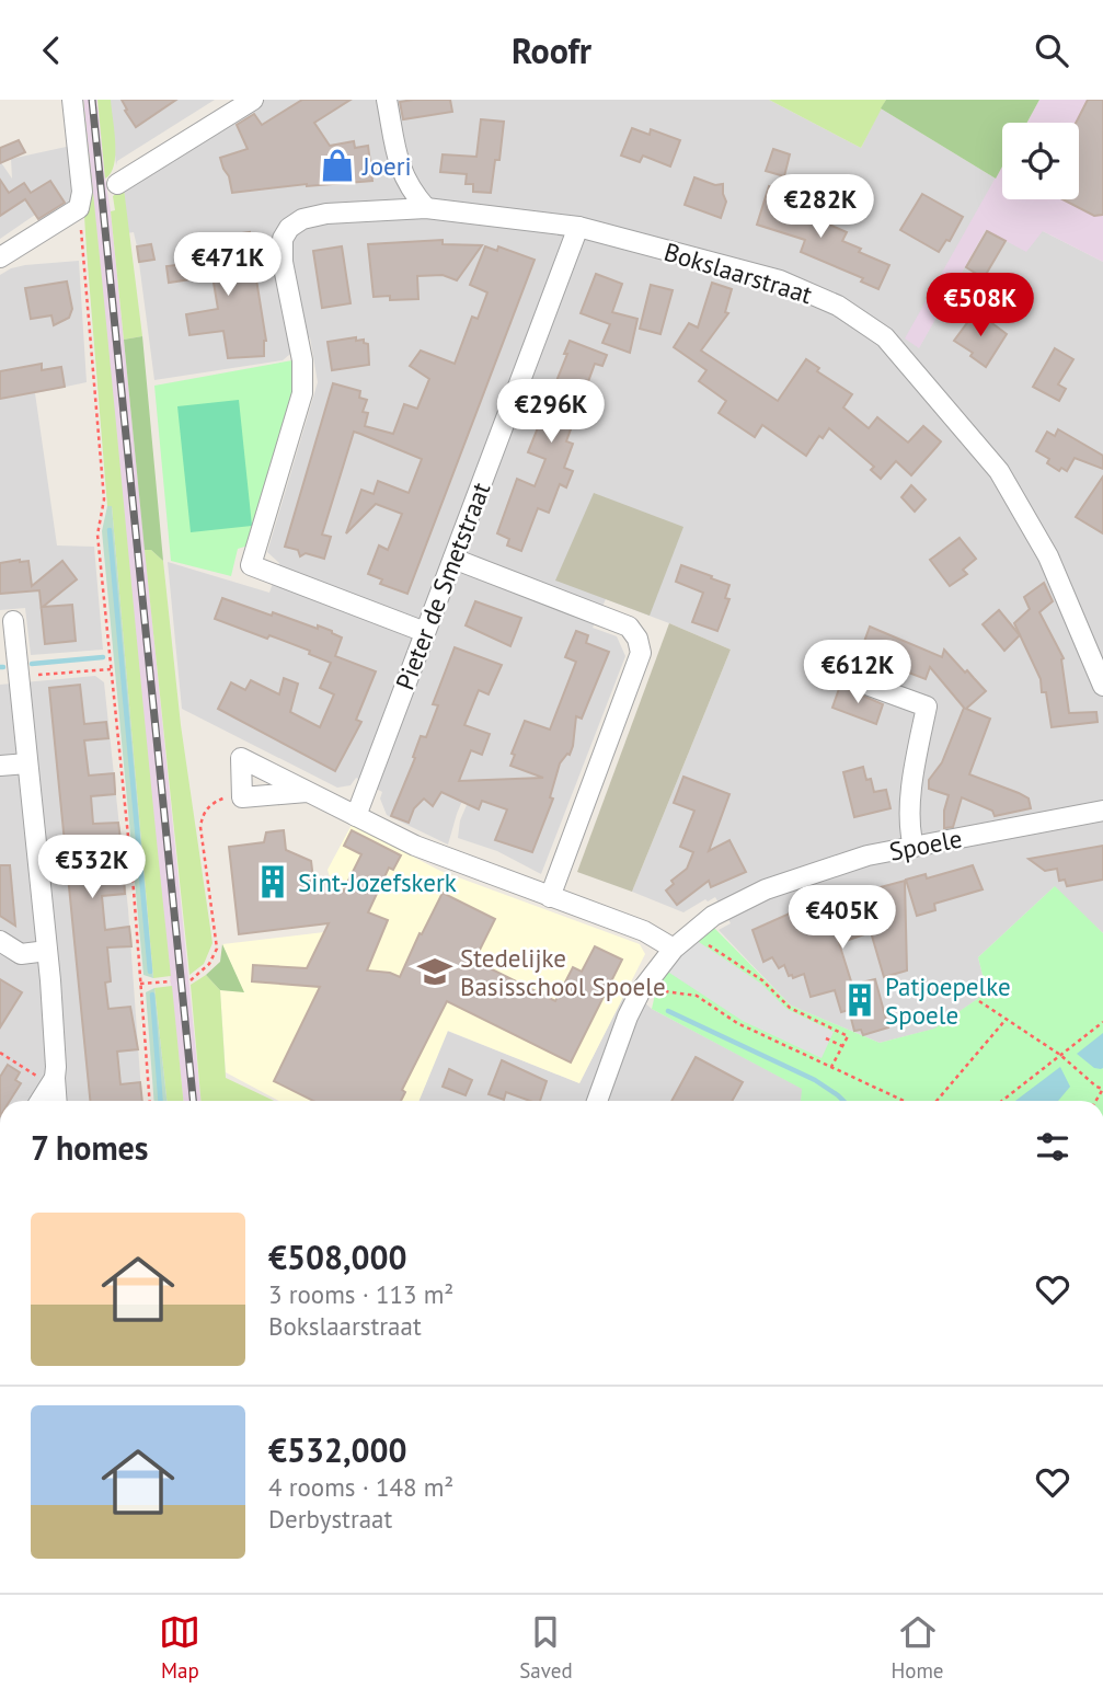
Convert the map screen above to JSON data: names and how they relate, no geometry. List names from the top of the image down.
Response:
{
  "streets": {
    "street": ["Bokslaarstraat", "Pieter de Smetstraat", "Spoele"]
  },
  "crossings": [
    ["Bokslaarstraat", "Pieter de Smetstraat"]
  ],
  "places": {
    "shop": ["Joeri"],
    "building": ["Sint-Jozefskerk", "Patjoepelke Spoele"],
    "school or university": ["Stedelijke Basisschool Spoele"]
  },
  "page": {
    "header": "Roofr",
    "price": [
      "€282K",
      "€471K",
      "€508K",
      "€296K",
      "€612K",
      "€532K",
      "€405K"
    ],
    "heading": "7 homes",
    "list": [
      {
        "name": "€508,000",
        "note": "3 rooms · 113 m² · Bokslaarstraat"
      },
      {
        "name": "€532,000",
        "note": "4 rooms · 148 m² · Derbystraat"
      }
    ],
    "tabs": ["Map", "Saved", "Home"]
  }
}
